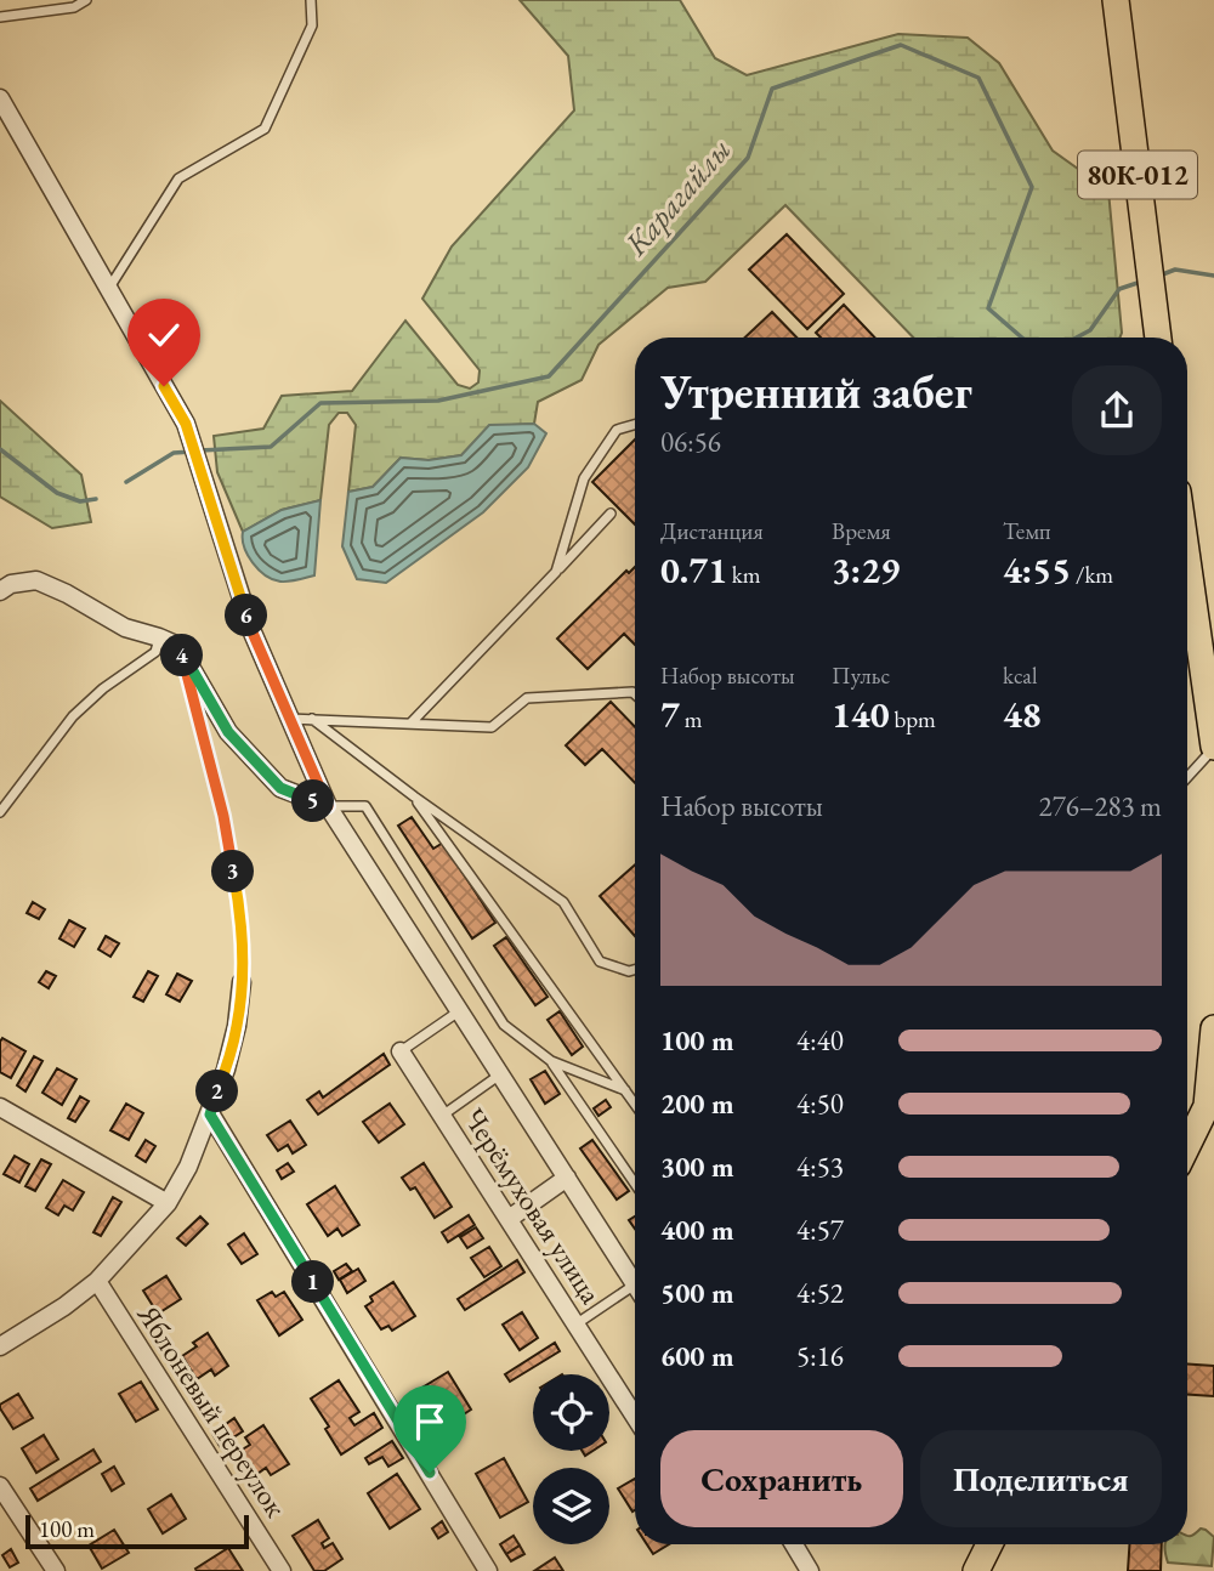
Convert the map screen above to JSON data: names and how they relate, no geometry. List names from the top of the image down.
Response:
{
  "streets": {
    "main road": ["80К-012"],
    "street": ["Черёмуховая улица", "Яблоневый переулок"]
  },
  "water": ["Карагайлы"],
  "scale_bar": "100 m",
  "page": {
    "heading": ["Утренний забег", "06:56"],
    "stats": [
      ["Дистанция", "0.71 km"],
      ["Время", "3:29"],
      ["Темп", "4:55 /km"],
      ["Набор высоты", "7 m"],
      ["Пульс", "140 bpm"],
      ["kcal", "48"]
    ],
    "pins": [
      "6",
      "4",
      "5",
      "3",
      "2",
      "1"
    ],
    "chart": ["Набор высоты", "276–283 m"],
    "list": [
      {
        "name": "100 m",
        "note": "4:40"
      },
      {
        "name": "200 m",
        "note": "4:50"
      },
      {
        "name": "300 m",
        "note": "4:53"
      },
      {
        "name": "400 m",
        "note": "4:57"
      },
      {
        "name": "500 m",
        "note": "4:52"
      },
      {
        "name": "600 m",
        "note": "5:16"
      }
    ],
    "buttons": ["Сохранить", "Поделиться"],
    "scale": "100 m"
  }
}
